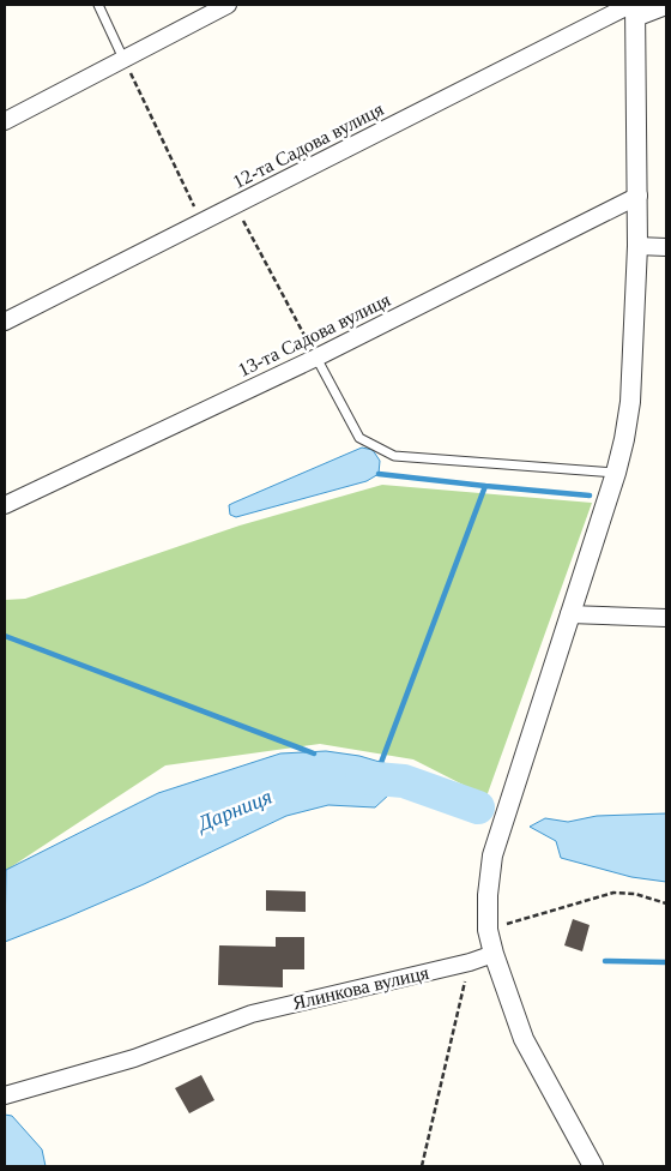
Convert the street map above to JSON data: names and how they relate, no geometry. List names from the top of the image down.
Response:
{
  "streets": {
    "street": ["12-та Садова вулиця", "13-та Садова вулиця", "Ялинкова вулиця"]
  },
  "water": ["Дарниця"]
}
